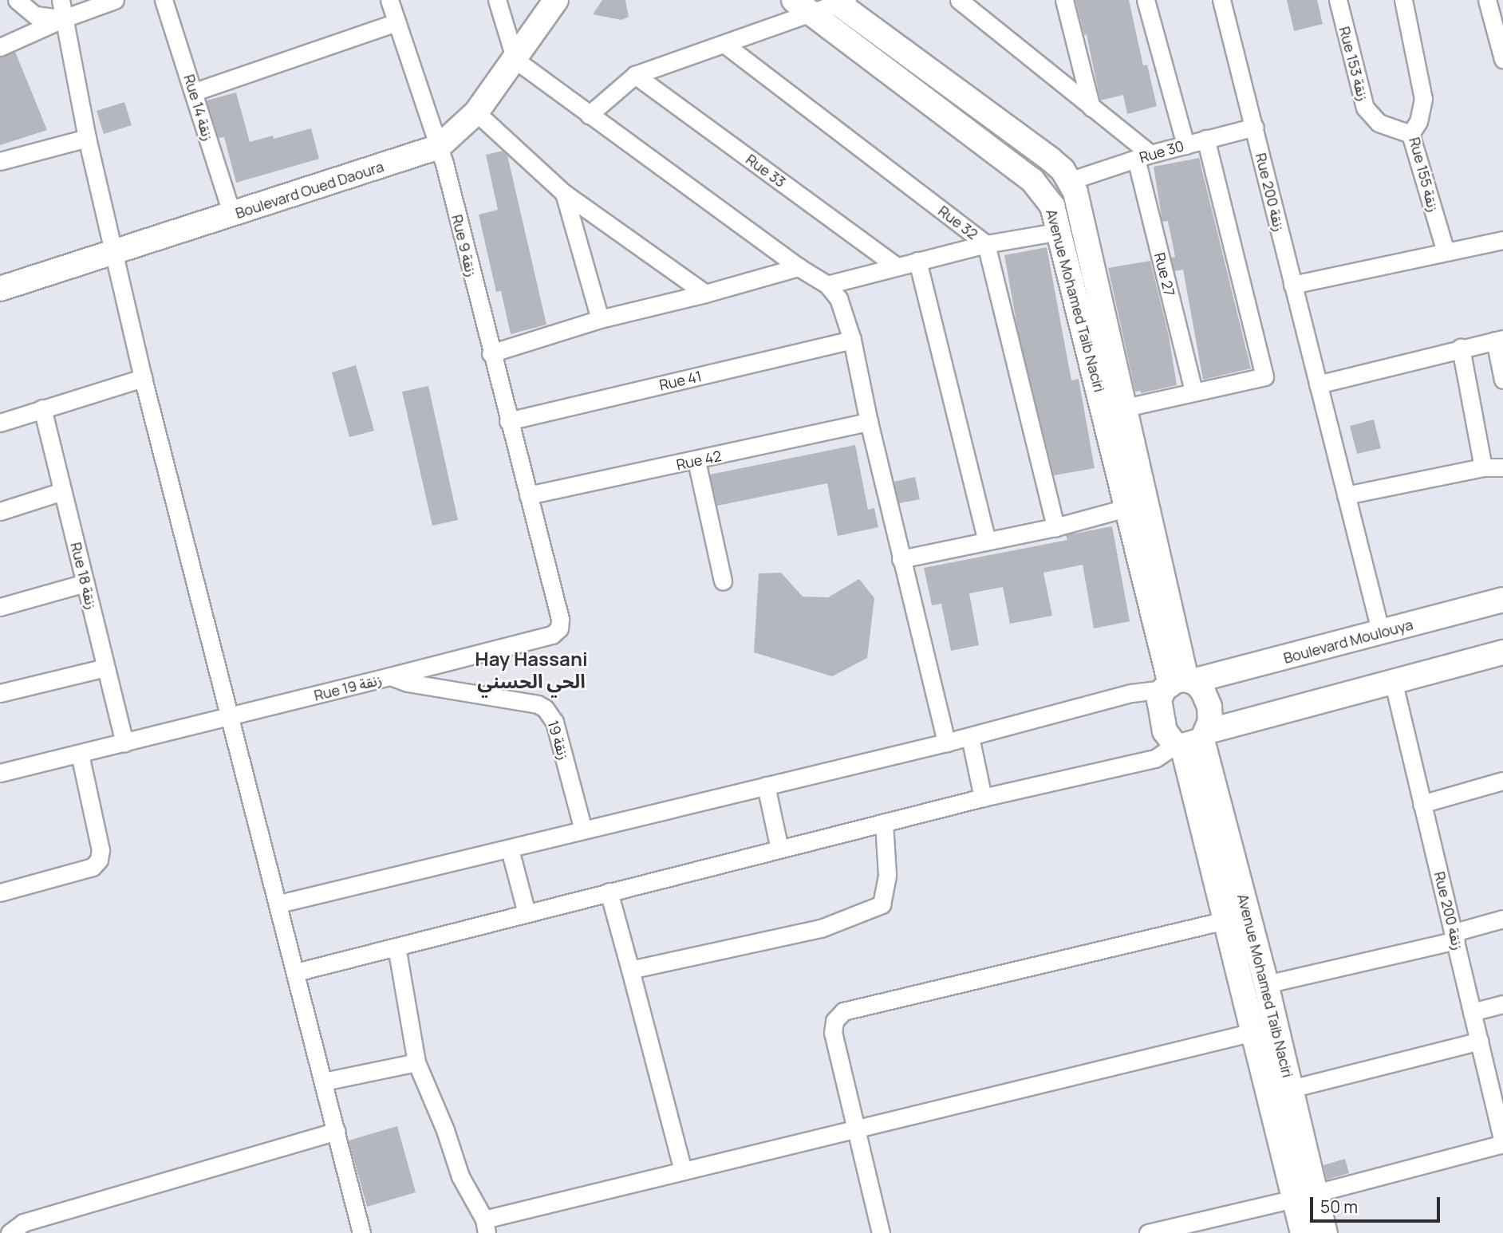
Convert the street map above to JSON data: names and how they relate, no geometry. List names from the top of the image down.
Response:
{
  "streets": {
    "street": [
      "Rue 153 زنقة",
      "Rue 14 زنقة",
      "Rue 30",
      "Rue 33",
      "Rue 155 زنقة",
      "Boulevard Oued Daoura",
      "Rue 200 زنقة",
      "Rue 32",
      "Rue 9 زنقة",
      "Rue 27",
      "Avenue Mohamed Taib Naciri",
      "Rue 41",
      "Rue 42",
      "Rue 18 زنقة",
      "Boulevard Moulouya",
      "Rue 19 زنقة",
      "19 زنقة"
    ]
  },
  "crossings": [
    ["Rue 153 زنقة", "Rue 155 زنقة"],
    ["Rue 14 زنقة", "Boulevard Oued Daoura"],
    ["Rue 30", "Rue 200 زنقة"],
    ["Rue 30", "Rue 27"],
    ["Rue 30", "Avenue Mohamed Taib Naciri"],
    ["Boulevard Oued Daoura", "Rue 9 زنقة"],
    ["Rue 200 زنقة", "Boulevard Moulouya"],
    ["Rue 9 زنقة", "Rue 41"],
    ["Rue 9 زنقة", "Rue 42"],
    ["Rue 9 زنقة", "Rue 19 زنقة"],
    ["Avenue Mohamed Taib Naciri", "Boulevard Moulouya"],
    ["Rue 42", "Rue 19 زنقة"],
    ["Rue 18 زنقة", "Rue 19 زنقة"],
    ["Rue 19 زنقة", "19 زنقة"]
  ],
  "districts": ["Hay Hassani الحي الحسني"],
  "scale_bar": "50 m"
}
